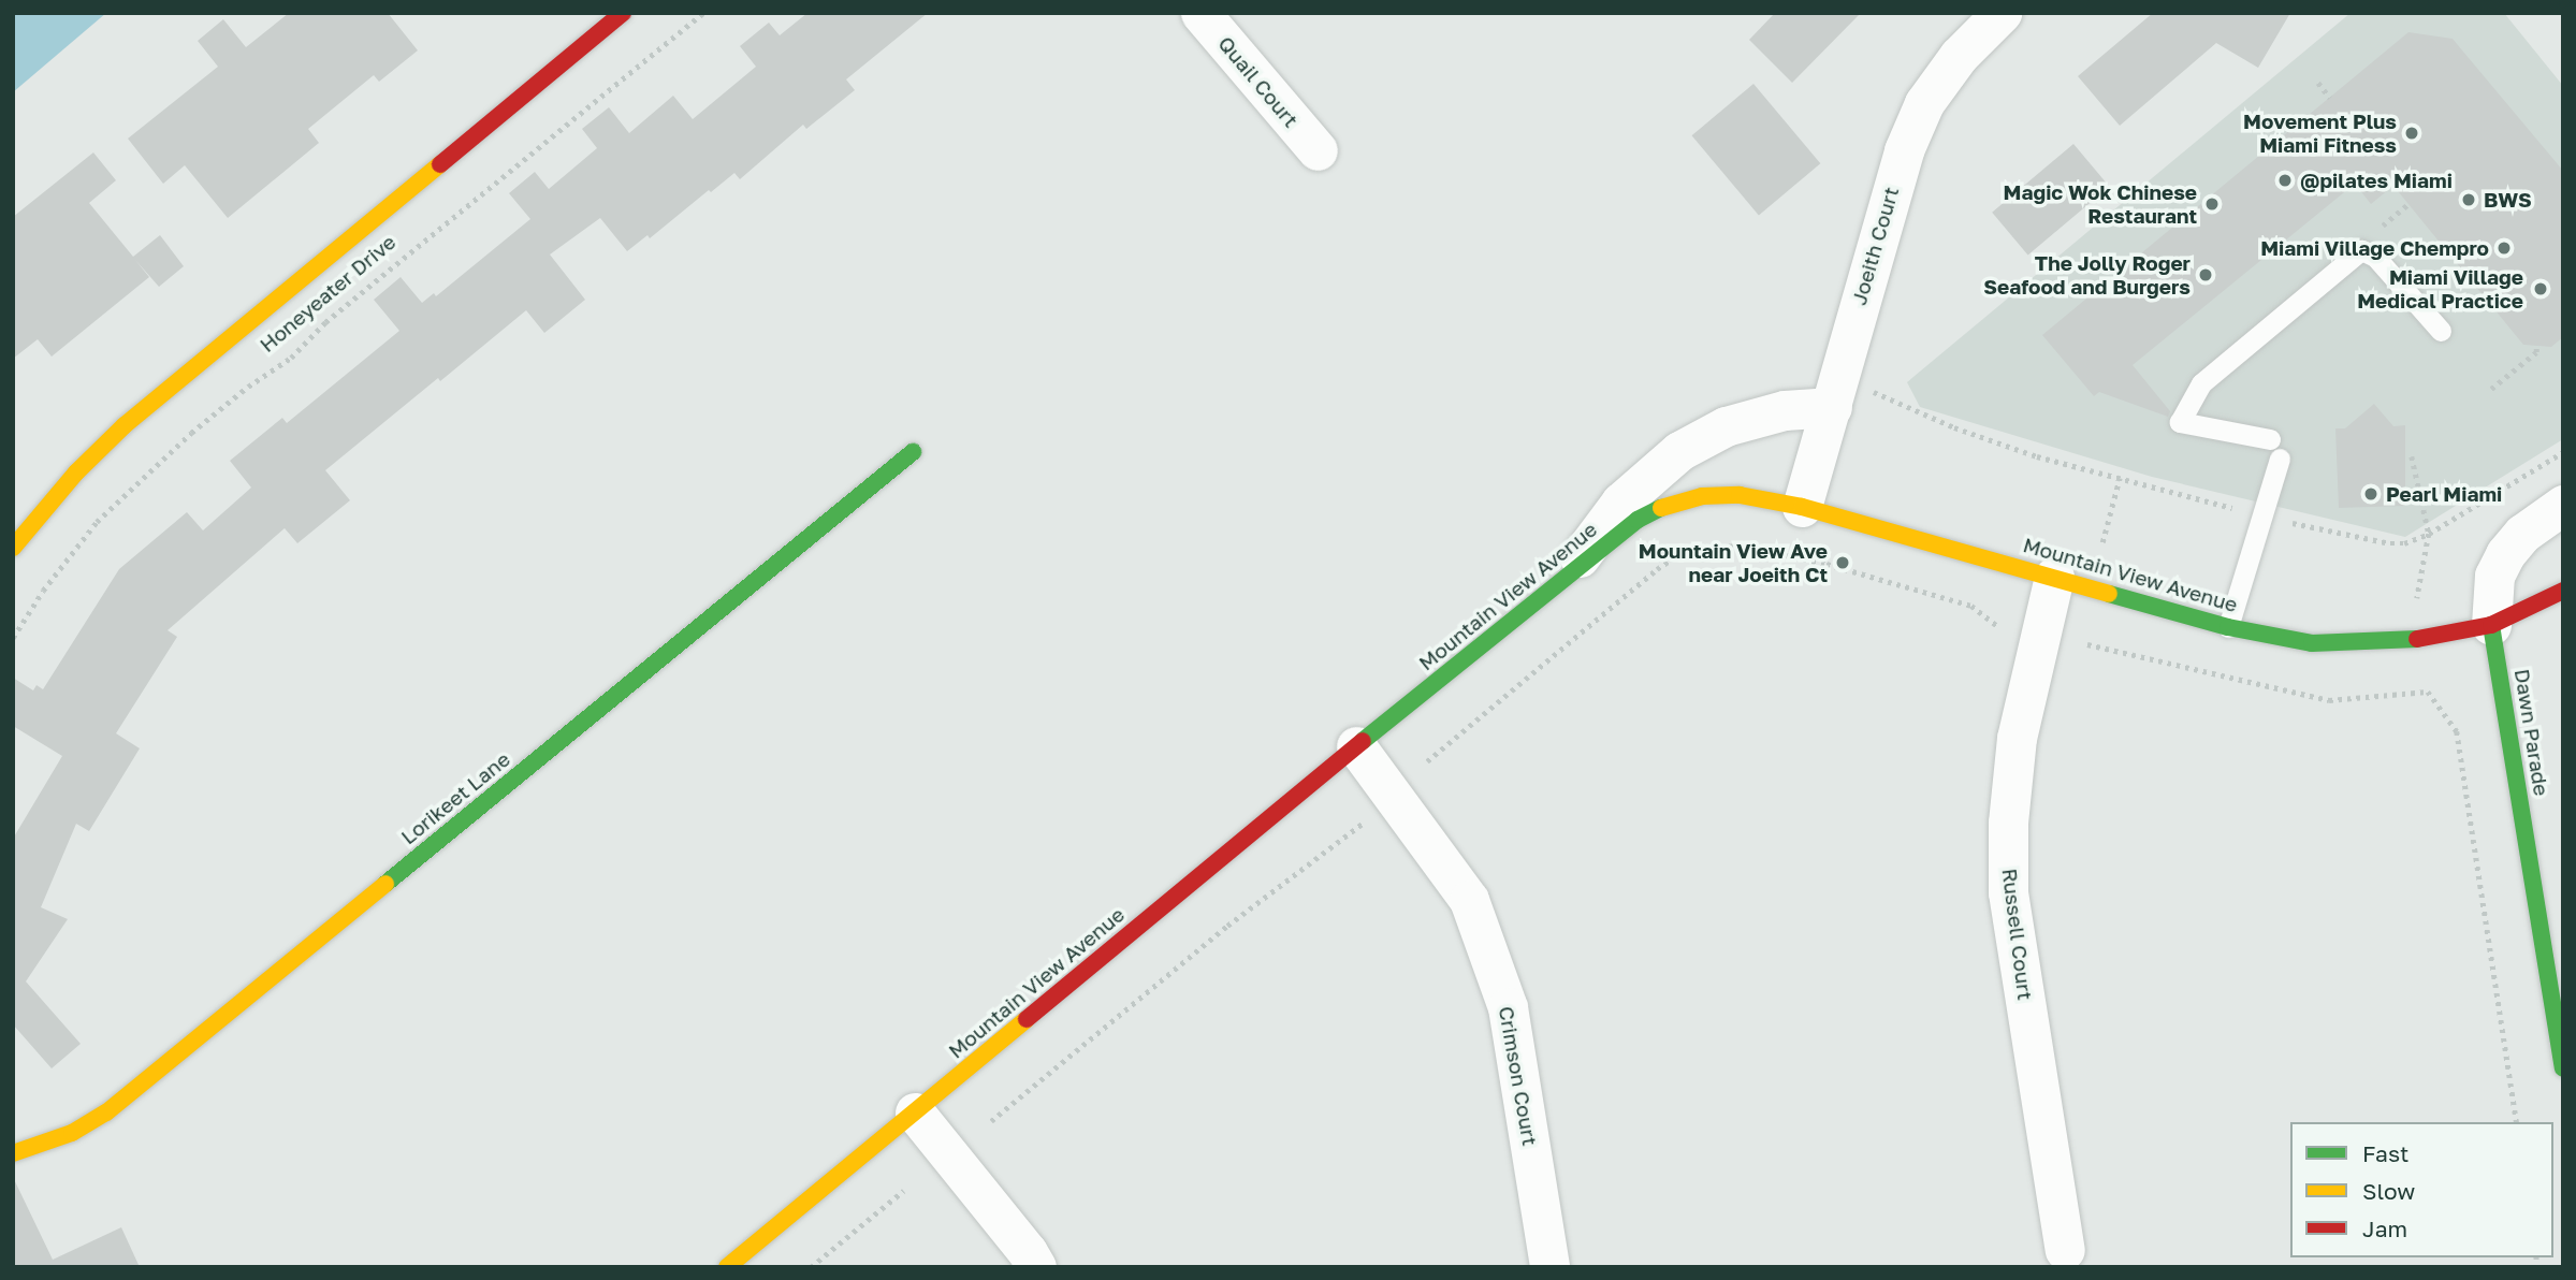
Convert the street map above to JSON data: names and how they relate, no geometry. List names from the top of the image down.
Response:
{
  "streets": {
    "street": [
      "Quail Court",
      "Joeith Court",
      "Honeyeater Drive",
      "Mountain View Avenue",
      "Dawn Parade",
      "Lorikeet Lane",
      "Russell Court",
      "Crimson Court"
    ]
  },
  "crossings": [
    ["Joeith Court", "Mountain View Avenue"],
    ["Mountain View Avenue", "Dawn Parade"],
    ["Mountain View Avenue", "Russell Court"],
    ["Mountain View Avenue", "Crimson Court"]
  ],
  "places": [
    "Movement Plus Miami Fitness",
    "@pilates Miami",
    "BWS",
    "Magic Wok Chinese Restaurant",
    "Miami Village Chempro",
    "The Jolly Roger Seafood and Burgers",
    "Miami Village Medical Practice",
    "Pearl Miami",
    "Mountain View Ave near Joeith Ct"
  ],
  "legend": ["Fast", "Slow", "Jam"]
}
